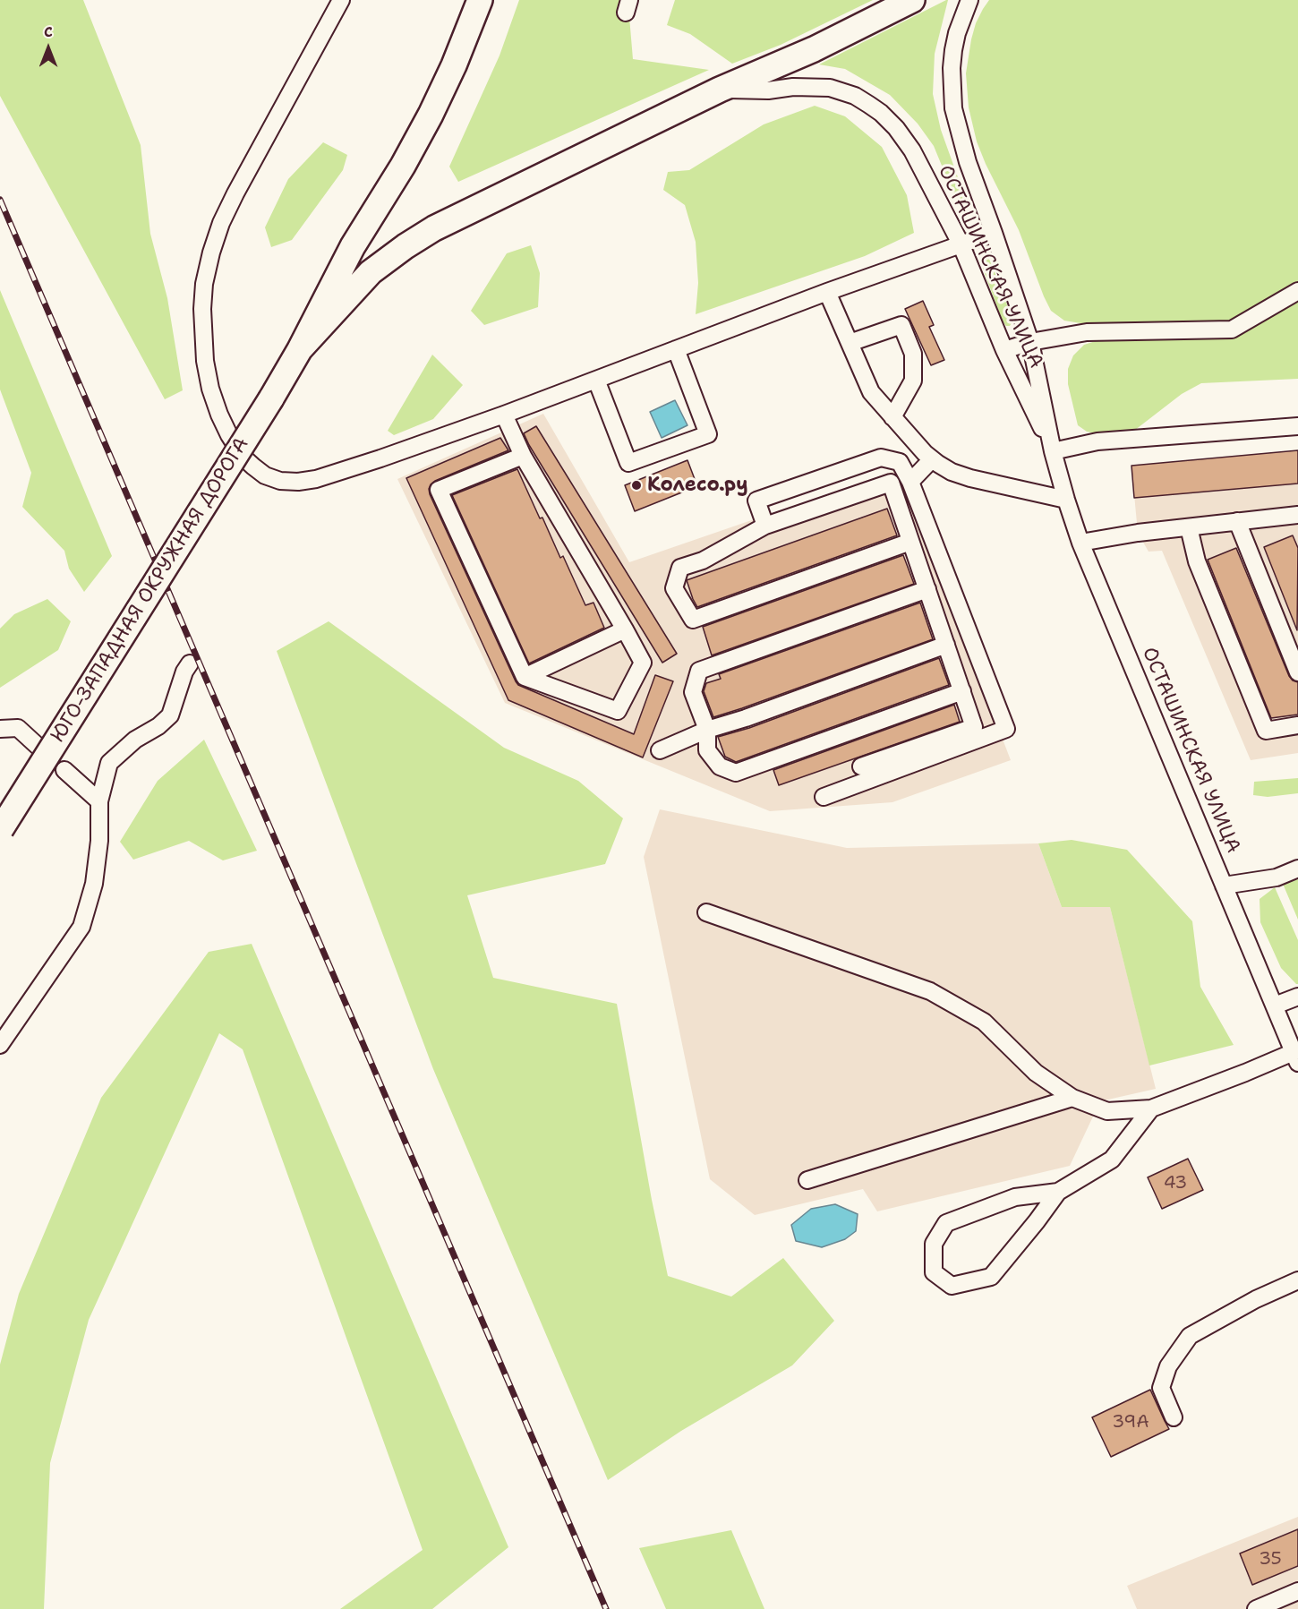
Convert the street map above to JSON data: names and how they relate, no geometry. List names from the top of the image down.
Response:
{
  "streets": {
    "highway": ["ЮГО-ЗАПАДНАЯ ОКРУЖНАЯ ДОРОГА"],
    "street": ["ОСТАШИНСКАЯ УЛИЦА"]
  },
  "places": ["Колесо.ру"],
  "house_numbers": ["43", "39А", "35"],
  "north": "top"
}
